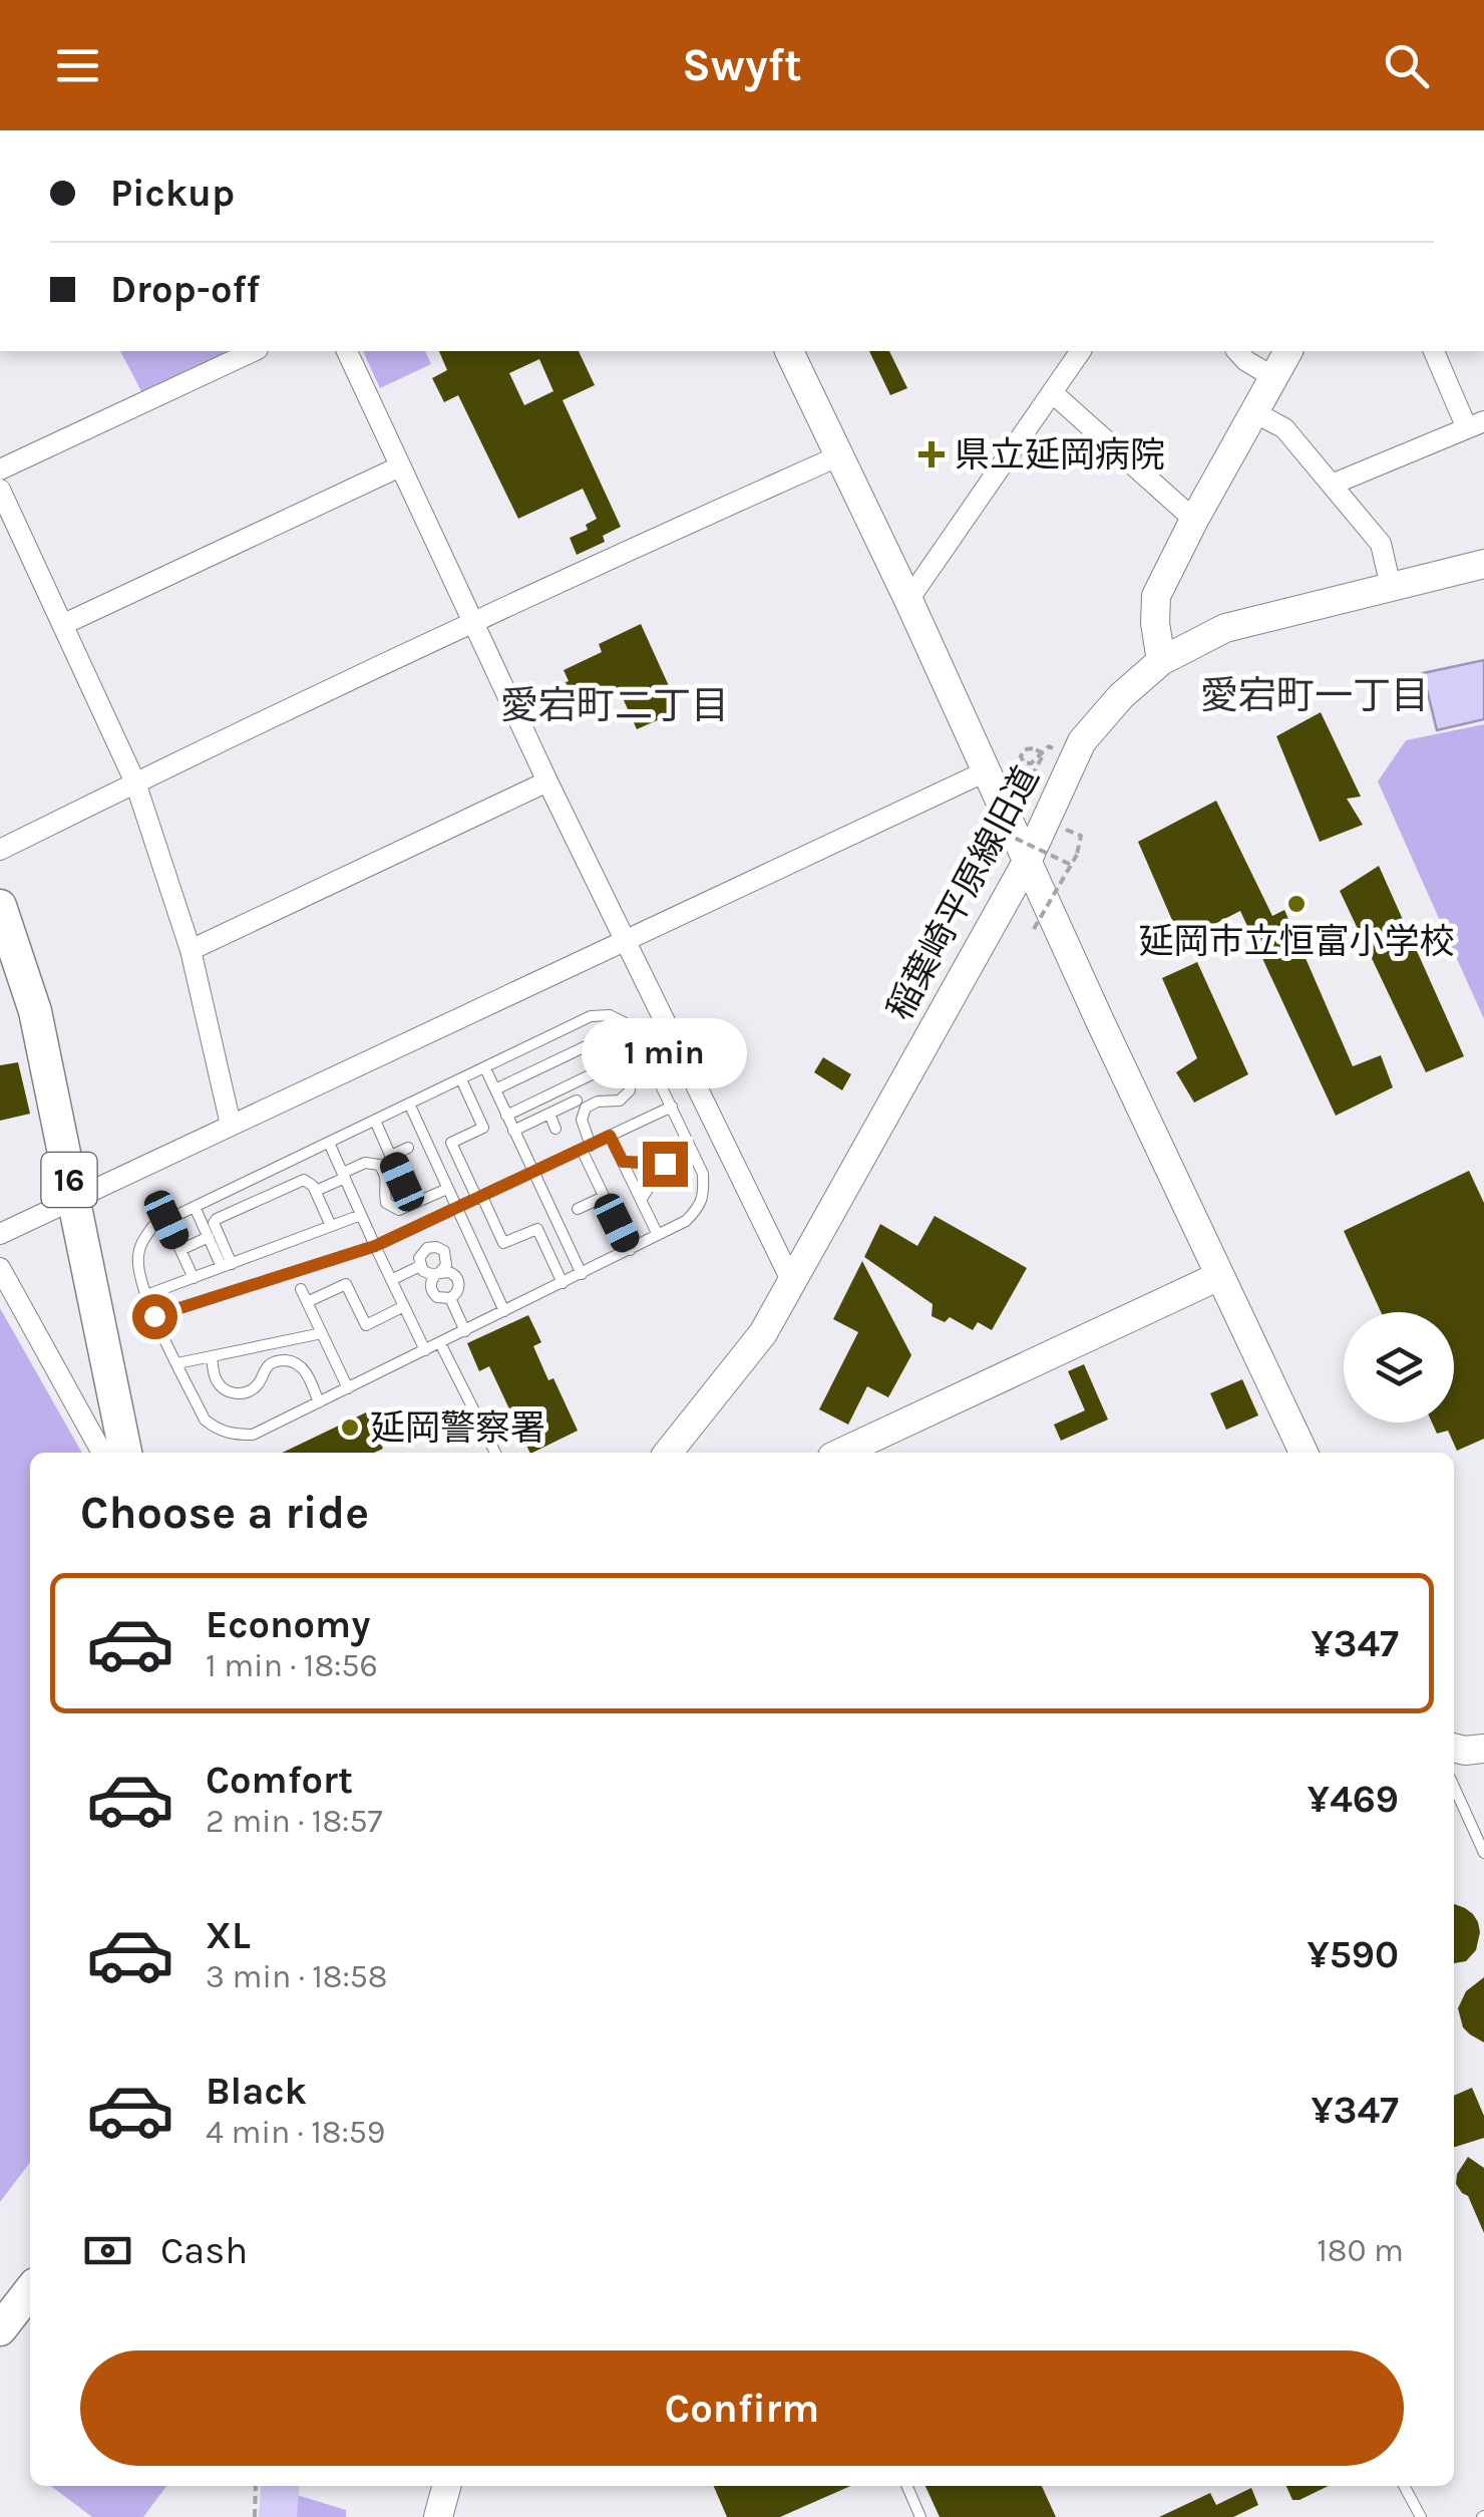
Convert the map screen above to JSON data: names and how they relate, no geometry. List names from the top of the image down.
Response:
{
  "streets": {
    "main road": ["16"],
    "street": ["稲葉崎平原線旧道"]
  },
  "districts": ["愛宕町一丁目", "愛宕町二丁目"],
  "places": {
    "health": ["県立延岡病院"],
    "other": ["延岡市立恒富小学校", "延岡警察署"]
  },
  "page": {
    "header": "Swyft",
    "banner": ["Pickup", "Drop-off"],
    "bubble": "1 min",
    "heading": "Choose a ride",
    "list": [
      {
        "name": "Economy",
        "note": "1 min · 18:56",
        "value": "¥347"
      },
      {
        "name": "Comfort",
        "note": "2 min · 18:57",
        "value": "¥469"
      },
      {
        "name": "XL",
        "note": "3 min · 18:58",
        "value": "¥590"
      },
      {
        "name": "Black",
        "note": "4 min · 18:59",
        "value": "¥347"
      }
    ],
    "pay": ["Cash", "180 m"],
    "buttons": "Confirm"
  }
}
